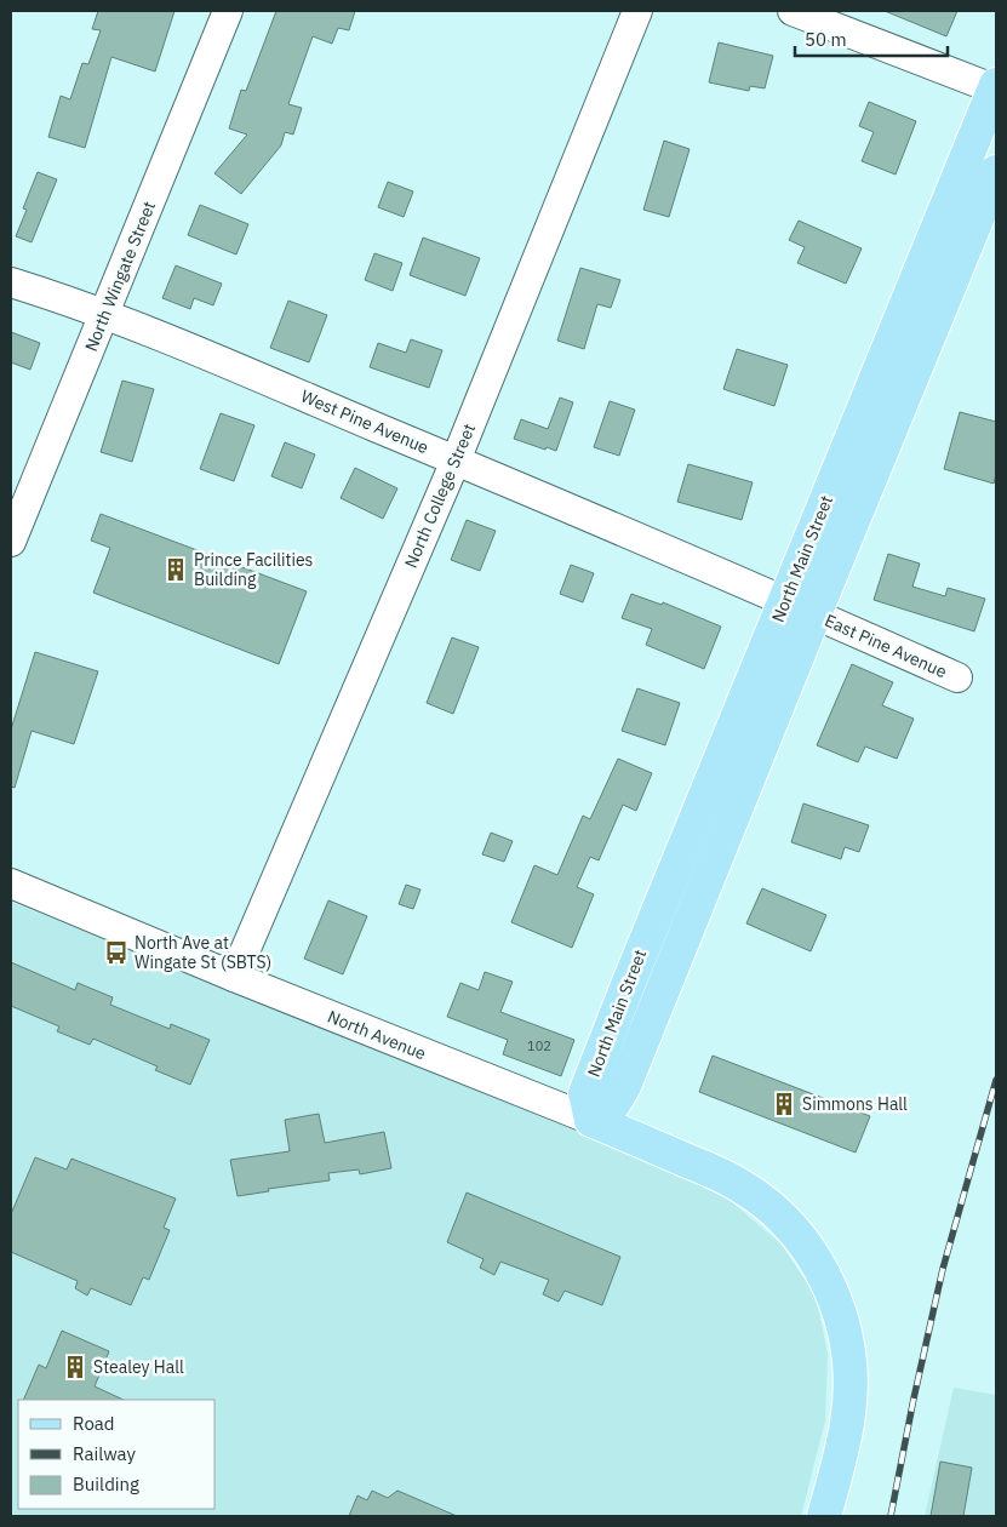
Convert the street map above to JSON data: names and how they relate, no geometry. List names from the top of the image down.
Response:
{
  "streets": {
    "main road": ["North Main Street", "North Avenue"],
    "street": [
      "North Wingate Street",
      "West Pine Avenue",
      "North College Street",
      "East Pine Avenue"
    ]
  },
  "crossings": [
    ["North Wingate Street", "West Pine Avenue"],
    ["West Pine Avenue", "North College Street"],
    ["West Pine Avenue", "North Main Street"],
    ["West Pine Avenue", "East Pine Avenue"],
    ["North College Street", "North Avenue"],
    ["North Main Street", "East Pine Avenue"],
    ["North Main Street", "North Avenue"]
  ],
  "places": {
    "building": ["Prince Facilities Building", "Simmons Hall", "Stealey Hall"],
    "bus stop": ["North Ave at Wingate St (SBTS)"]
  },
  "house_numbers": ["102"],
  "legend": ["Road", "Railway", "Building"],
  "scale_bar": "50 m"
}
